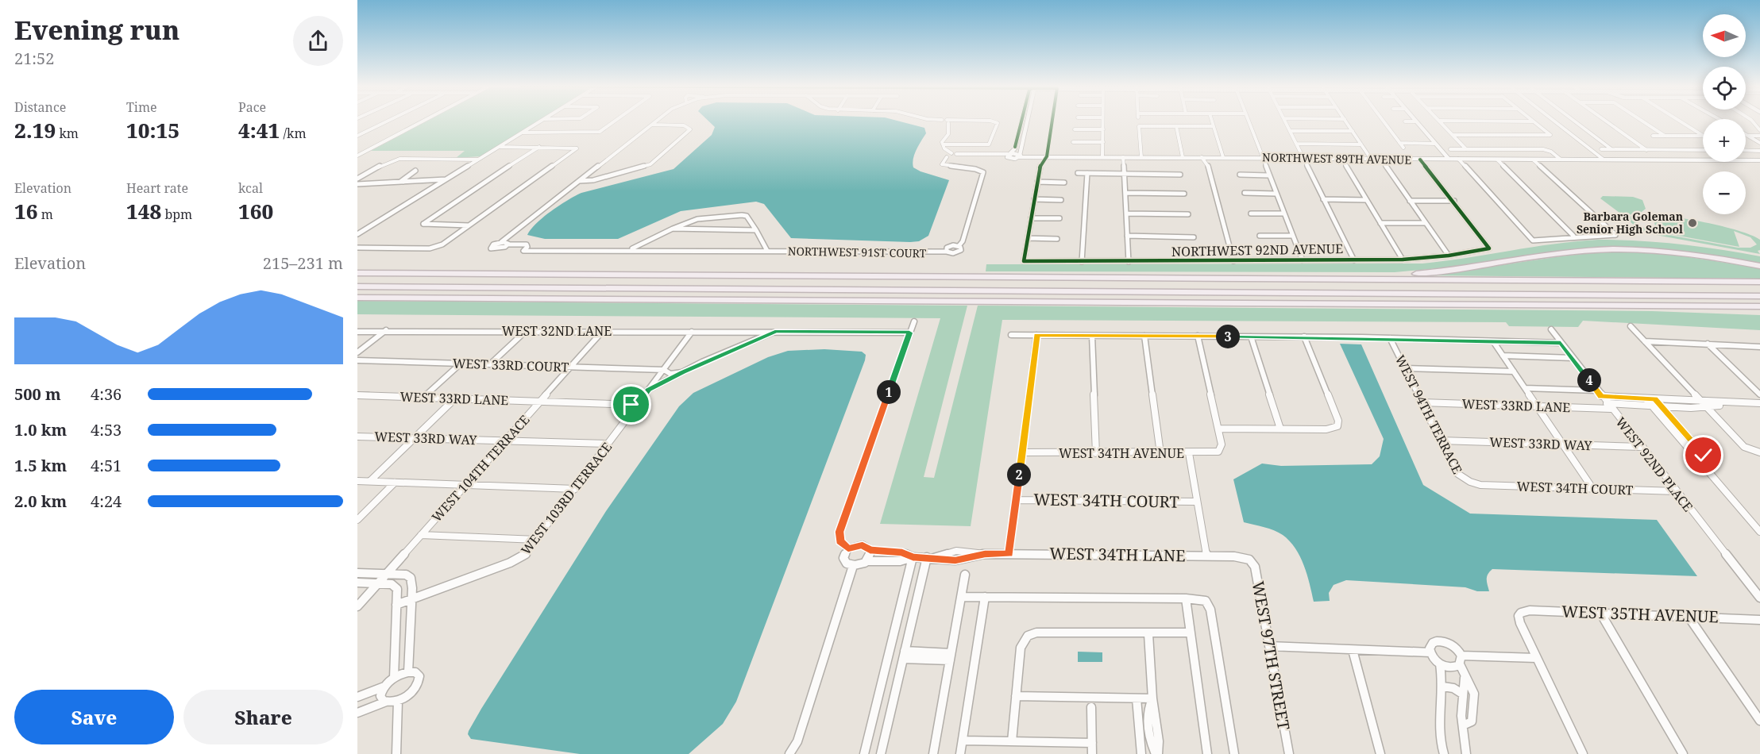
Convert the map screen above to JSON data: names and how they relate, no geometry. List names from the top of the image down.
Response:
{
  "streets": {
    "street": [
      "NORTHWEST 89TH AVENUE",
      "NORTHWEST 92ND AVENUE",
      "NORTHWEST 91ST COURT",
      "WEST 32ND LANE",
      "WEST 33RD COURT",
      "WEST 33RD LANE",
      "WEST 94TH TERRACE",
      "WEST 33RD WAY",
      "WEST 34TH AVENUE",
      "WEST 92ND PLACE",
      "WEST 104TH TERRACE",
      "WEST 34TH COURT",
      "WEST 103RD TERRACE",
      "WEST 34TH LANE",
      "WEST 35TH AVENUE",
      "WEST 97TH STREET"
    ]
  },
  "crossings": [
    ["WEST 32ND LANE", "WEST 104TH TERRACE"],
    ["WEST 32ND LANE", "WEST 103RD TERRACE"],
    ["WEST 33RD COURT", "WEST 104TH TERRACE"],
    ["WEST 33RD COURT", "WEST 103RD TERRACE"],
    ["WEST 33RD LANE", "WEST 94TH TERRACE"],
    ["WEST 33RD LANE", "WEST 92ND PLACE"],
    ["WEST 33RD LANE", "WEST 104TH TERRACE"],
    ["WEST 33RD LANE", "WEST 103RD TERRACE"],
    ["WEST 94TH TERRACE", "WEST 33RD WAY"],
    ["WEST 94TH TERRACE", "WEST 34TH COURT"],
    ["WEST 33RD WAY", "WEST 92ND PLACE"],
    ["WEST 33RD WAY", "WEST 104TH TERRACE"],
    ["WEST 33RD WAY", "WEST 103RD TERRACE"],
    ["WEST 92ND PLACE", "WEST 34TH COURT"],
    ["WEST 34TH LANE", "WEST 97TH STREET"]
  ],
  "places": ["Barbara Goleman Senior High School"],
  "north": "left",
  "page": {
    "heading": ["Evening run", "21:52"],
    "map_buttons": ["+", "−"],
    "stats": [
      ["Distance", "2.19 km"],
      ["Time", "10:15"],
      ["Pace", "4:41 /km"],
      ["Elevation", "16 m"],
      ["Heart rate", "148 bpm"],
      ["kcal", "160"]
    ],
    "chart": ["Elevation", "215–231 m"],
    "pins": [
      "3",
      "4",
      "1",
      "2"
    ],
    "list": [
      {
        "name": "500 m",
        "note": "4:36"
      },
      {
        "name": "1.0 km",
        "note": "4:53"
      },
      {
        "name": "1.5 km",
        "note": "4:51"
      },
      {
        "name": "2.0 km",
        "note": "4:24"
      }
    ],
    "buttons": ["Save", "Share"]
  }
}
